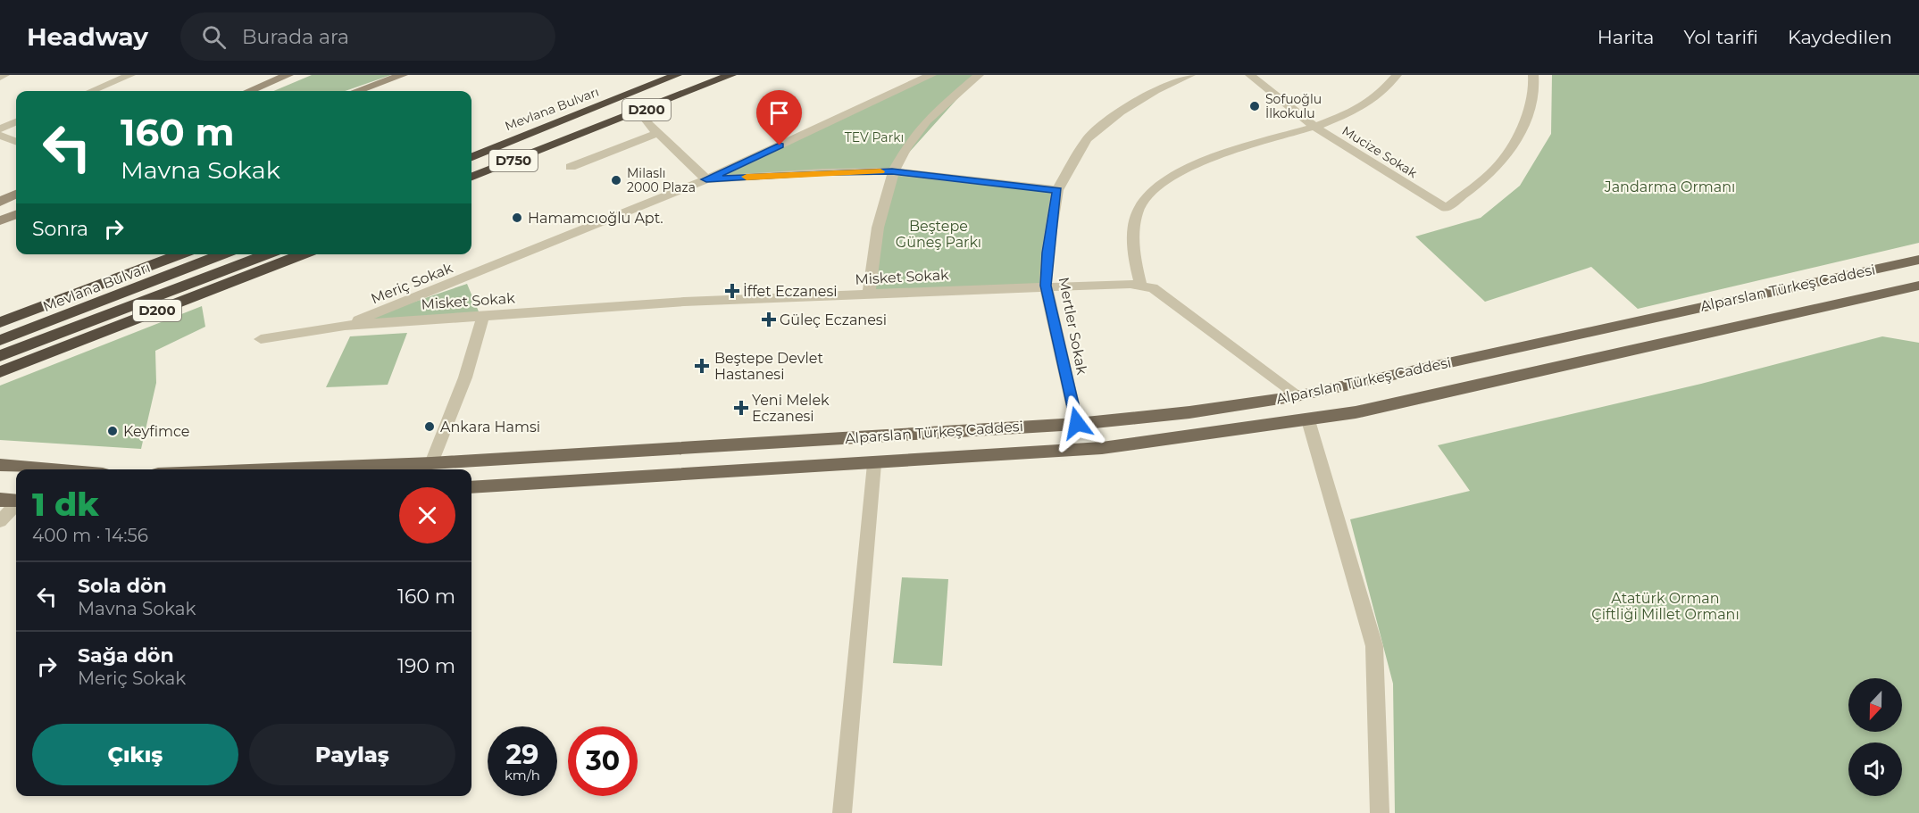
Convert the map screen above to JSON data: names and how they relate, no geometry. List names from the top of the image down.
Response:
{
  "streets": {
    "highway": ["Mevlana Bulvarı", "D200", "D750"],
    "main road": ["Alparslan Türkeş Caddesi"],
    "street": [
      "Mucize Sokak",
      "Misket Sokak",
      "Meriç Sokak",
      "Mertler Sokak"
    ]
  },
  "crossings": [
    ["D200", "D750"],
    ["Misket Sokak", "Meriç Sokak"],
    ["Misket Sokak", "Alparslan Türkeş Caddesi"],
    ["Misket Sokak", "Mertler Sokak"],
    ["Alparslan Türkeş Caddesi", "Mertler Sokak"]
  ],
  "parks": [
    "TEV Parkı",
    "Jandarma Ormanı",
    "Beştepe Güneş Parkı",
    "Atatürk Orman Çiftliği Millet Ormanı"
  ],
  "places": {
    "other": [
      "Sofuoğlu İlkokulu",
      "Milaslı 2000 Plaza",
      "Hamamcıoğlu Apt.",
      "Ankara Hamsi",
      "Keyfimce"
    ],
    "health": [
      "İffet Eczanesi",
      "Güleç Eczanesi",
      "Beştepe Devlet Hastanesi",
      "Yeni Melek Eczanesi"
    ]
  },
  "north": "bottom",
  "page": {
    "header": "Headway",
    "search": "Burada ara",
    "nav": ["Harita", "Yol tarifi", "Kaydedilen"],
    "turn": ["160 m", "Mavna Sokak"],
    "then": "Sonra",
    "heading": ["1 dk", "400 m · 14:56"],
    "list": [
      {
        "name": "Sola dön",
        "note": "Mavna Sokak",
        "value": "160 m"
      },
      {
        "name": "Sağa dön",
        "note": "Meriç Sokak",
        "value": "190 m"
      }
    ],
    "buttons": ["Çıkış", "Paylaş"],
    "speed": "29 km/h",
    "limit": "30"
  }
}
